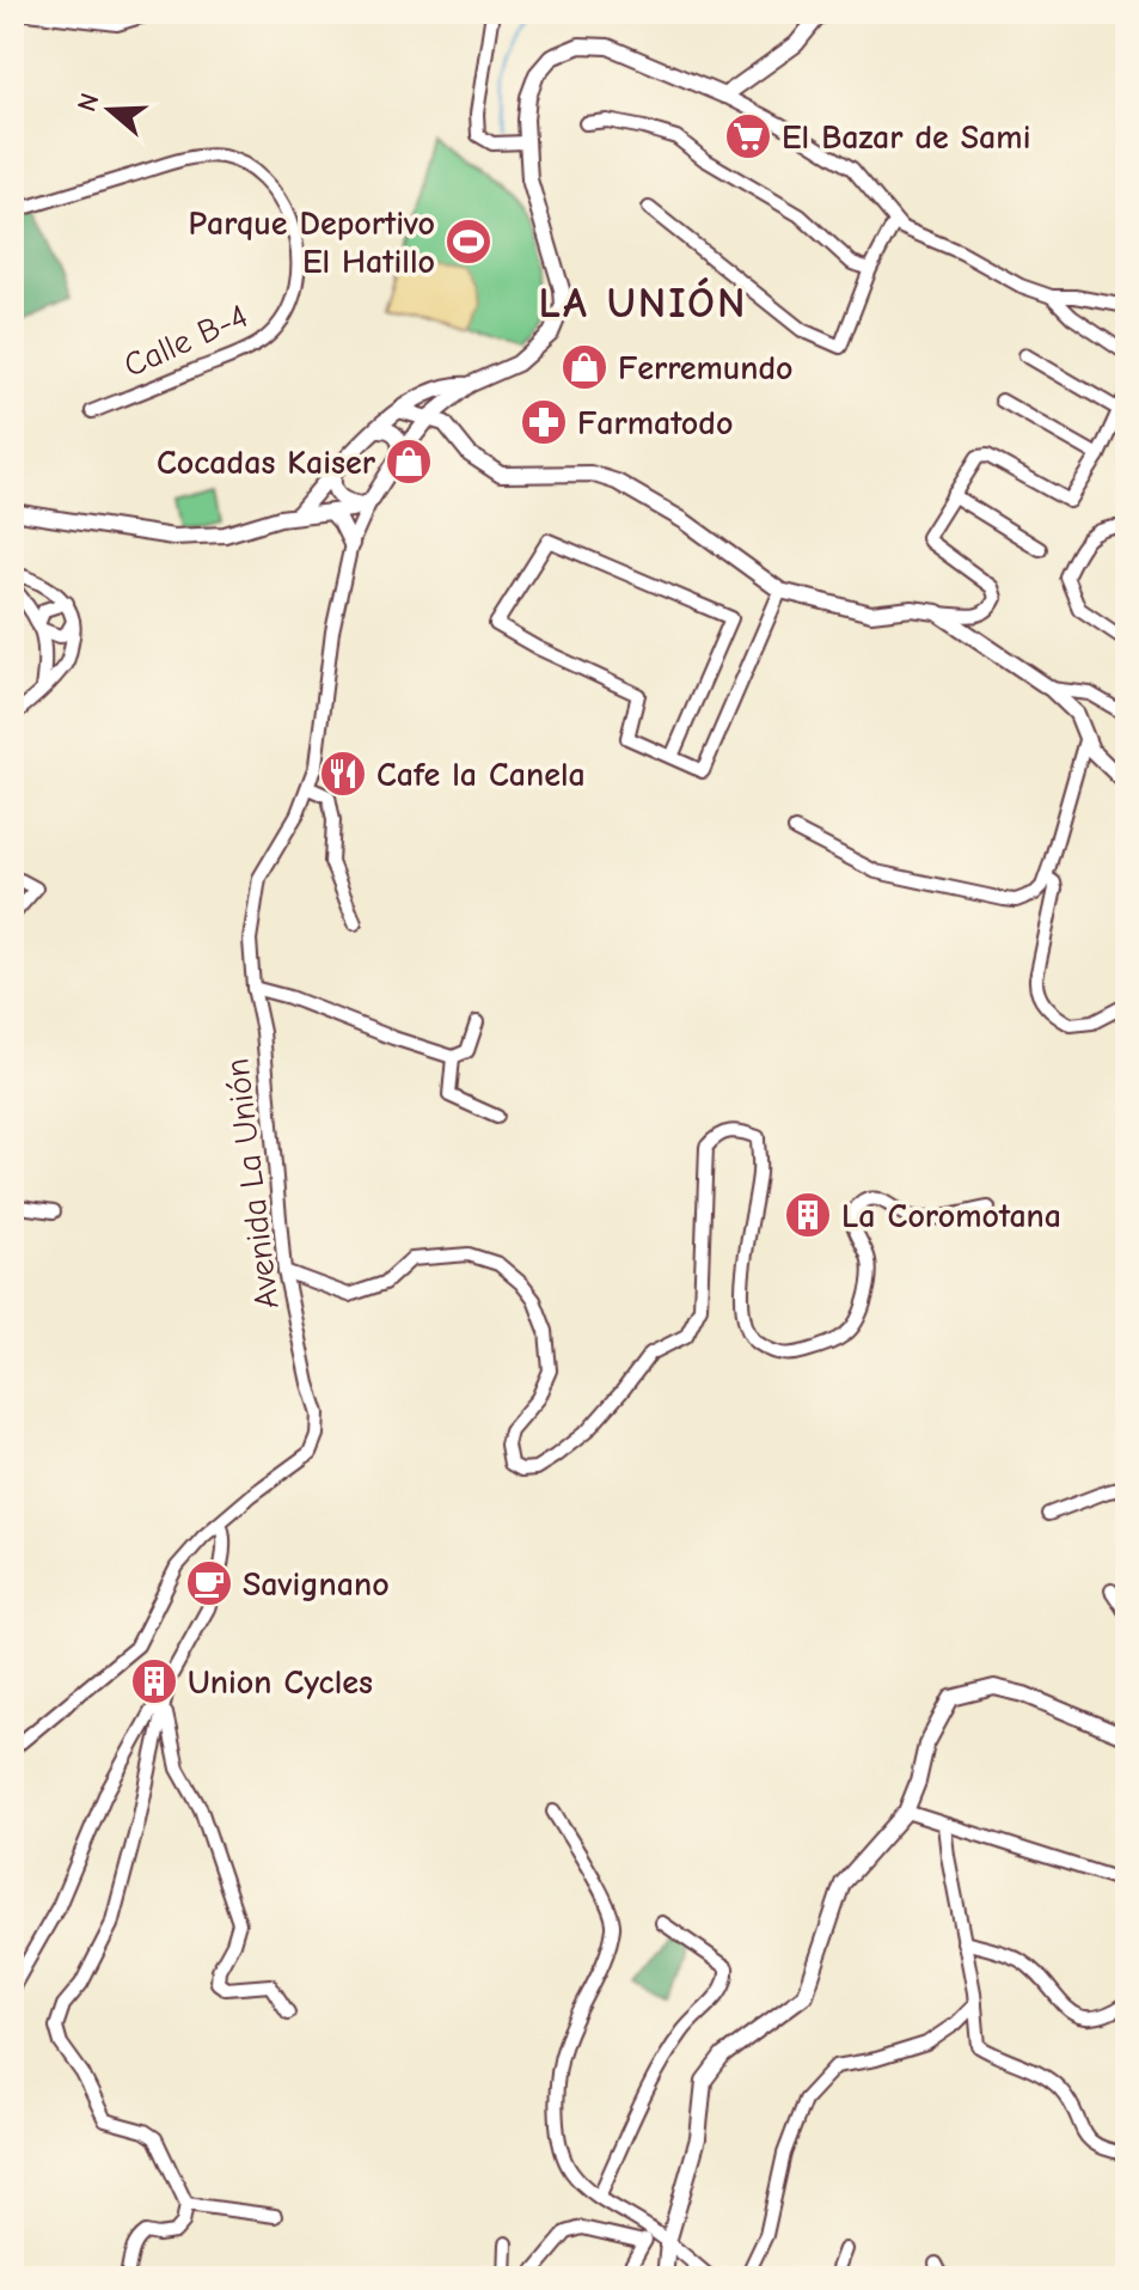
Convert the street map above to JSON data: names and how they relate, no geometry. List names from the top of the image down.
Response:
{
  "streets": {
    "street": ["Calle B-4", "Avenida La Unión"]
  },
  "districts": ["LA UNIÓN"],
  "places": {
    "supermarket": ["El Bazar de Sami"],
    "sports": ["Parque Deportivo El Hatillo"],
    "shop": ["Ferremundo", "Cocadas Kaiser"],
    "pharmacy": ["Farmatodo"],
    "restaurant": ["Cafe la Canela"],
    "building": ["La Coromotana", "Union Cycles"],
    "cafe": ["Savignano"]
  },
  "north": "left"
}
